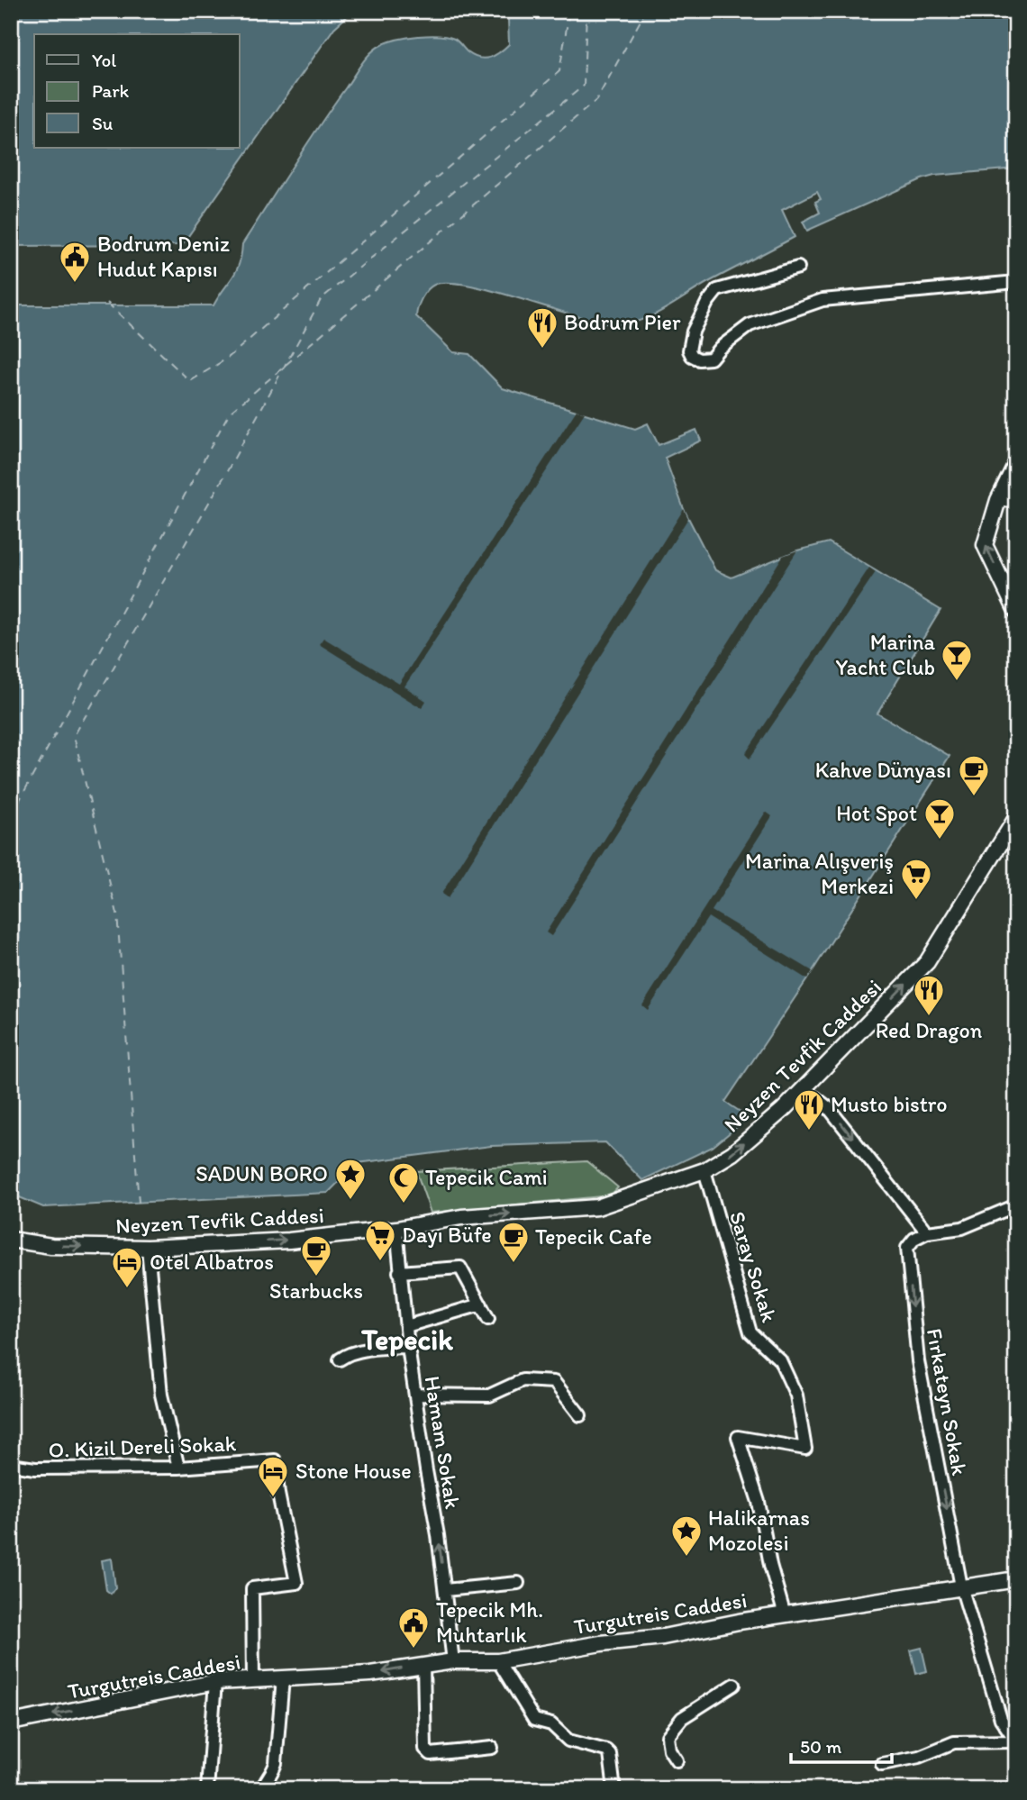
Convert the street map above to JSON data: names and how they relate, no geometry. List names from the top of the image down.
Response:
{
  "streets": {
    "main road": ["Neyzen Tevfik Caddesi", "Turgutreis Caddesi"],
    "street": [
      "Saray Sokak",
      "Fırkateyn Sokak",
      "Hamam Sokak",
      "O. Kizil Dereli Sokak"
    ]
  },
  "crossings": [
    ["Neyzen Tevfik Caddesi", "Saray Sokak"],
    ["Neyzen Tevfik Caddesi", "Hamam Sokak"],
    ["Saray Sokak", "Turgutreis Caddesi"],
    ["Fırkateyn Sokak", "Turgutreis Caddesi"],
    ["Hamam Sokak", "Turgutreis Caddesi"],
    ["O. Kizil Dereli Sokak", "Turgutreis Caddesi"]
  ],
  "one_way": ["Neyzen Tevfik Caddesi", "Fırkateyn Sokak", "Hamam Sokak"],
  "districts": ["Tepecik"],
  "places": {
    "public building": ["Bodrum Deniz Hudut Kapısı", "Tepecik Mh. Muhtarlık"],
    "restaurant": ["Bodrum Pier", "Red Dragon", "Musto bistro"],
    "bar": ["Marina Yacht Club", "Hot Spot"],
    "cafe": ["Kahve Dünyası", "Tepecik Cafe", "Starbucks"],
    "supermarket": ["Marina Alışveriş Merkezi", "Dayı Büfe"],
    "place": ["SADUN BORO", "Halikarnas Mozolesi"],
    "mosque": ["Tepecik Cami"],
    "hotel": ["Otel Albatros", "Stone House"]
  },
  "legend": ["Yol", "Park", "Su"],
  "scale_bar": "50 m"
}
